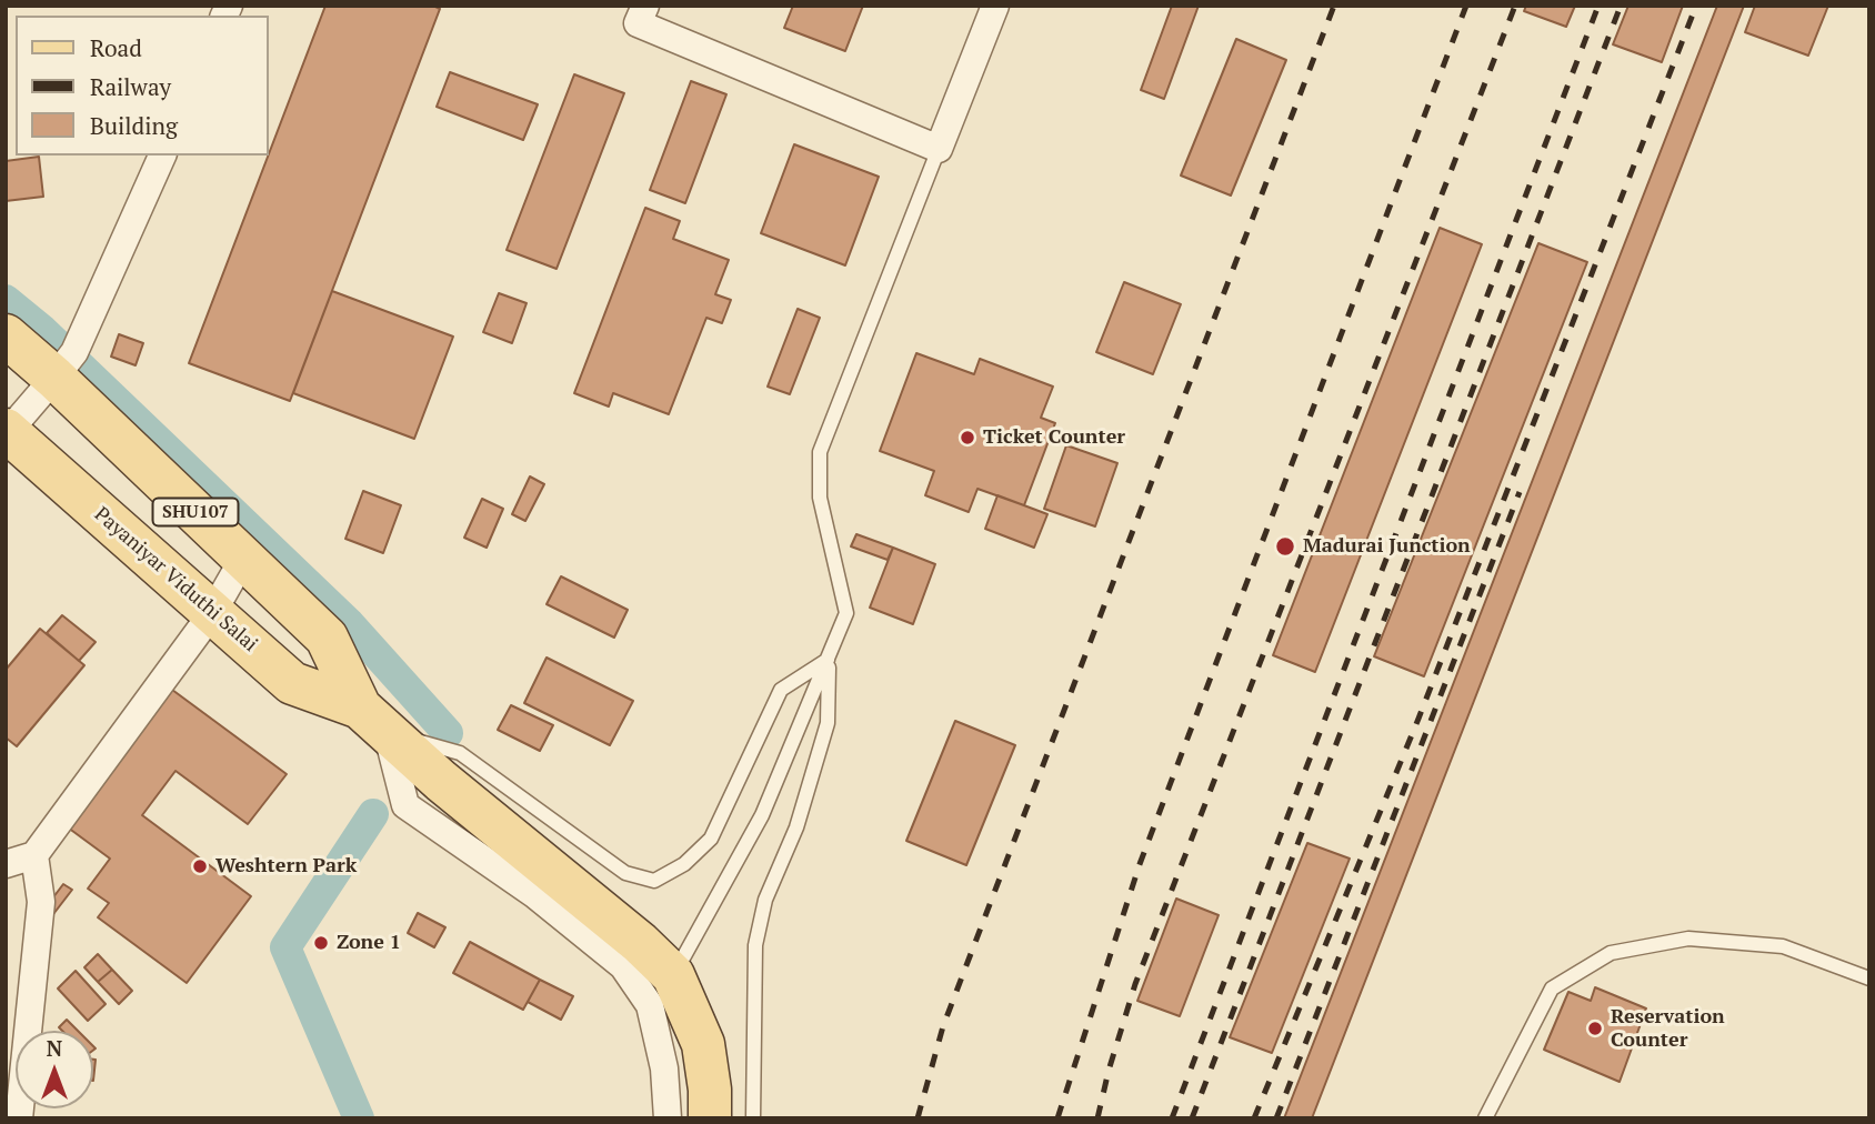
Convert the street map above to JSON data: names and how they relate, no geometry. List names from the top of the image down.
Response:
{
  "streets": {
    "main road": ["SHU107", "Payaniyar Viduthi Salai"]
  },
  "crossings": [
    ["SHU107", "Payaniyar Viduthi Salai"]
  ],
  "places": [
    "Ticket Counter",
    "Madurai Junction",
    "Weshtern Park",
    "Zone 1",
    "Reservation Counter"
  ],
  "legend": ["Road", "Railway", "Building"],
  "north": "top"
}
